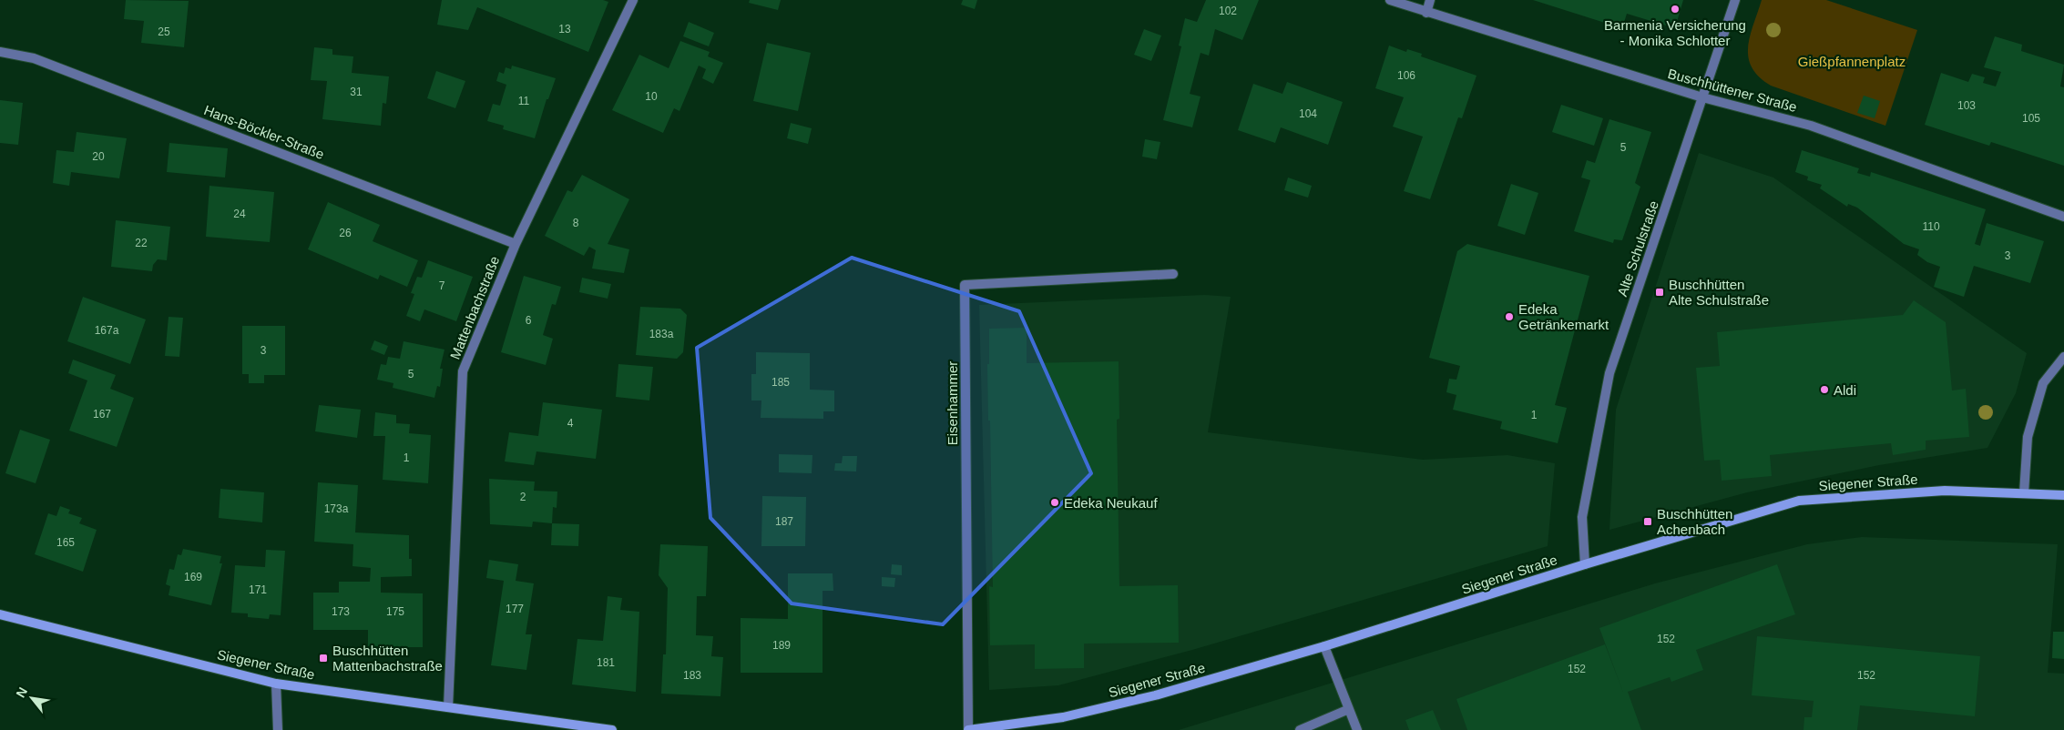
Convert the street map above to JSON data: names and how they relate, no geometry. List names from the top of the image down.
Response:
{
  "streets": {
    "main road": ["Siegener Straße"],
    "street": [
      "Buschhüttener Straße",
      "Hans-Böckler-Straße",
      "Alte Schulstraße",
      "Mattenbachstraße",
      "Eisenhammer"
    ]
  },
  "crossings": [
    ["Buschhüttener Straße", "Alte Schulstraße"],
    ["Hans-Böckler-Straße", "Mattenbachstraße"],
    ["Alte Schulstraße", "Siegener Straße"],
    ["Mattenbachstraße", "Siegener Straße"],
    ["Eisenhammer", "Siegener Straße"]
  ],
  "parks": ["Gießpfannenplatz"],
  "places": {
    "other": [
      "Barmenia Versicherung - Monika Schlotter",
      "Edeka Getränkemarkt",
      "Aldi",
      "Edeka Neukauf"
    ],
    "transit": ["Buschhütten Alte Schulstraße", "Buschhütten Achenbach", "Buschhütten Mattenbachstraße"]
  },
  "house_numbers": [
    "102",
    "13",
    "25",
    "106",
    "31",
    "10",
    "11",
    "103",
    "104",
    "105",
    "5",
    "20",
    "24",
    "8",
    "110",
    "26",
    "22",
    "3",
    "7",
    "6",
    "167a",
    "183a",
    "3",
    "5",
    "185",
    "167",
    "1",
    "4",
    "1",
    "2",
    "173a",
    "187",
    "165",
    "169",
    "171",
    "177",
    "173",
    "175",
    "152",
    "189",
    "181",
    "152",
    "183",
    "152"
  ],
  "north": "top left"
}
